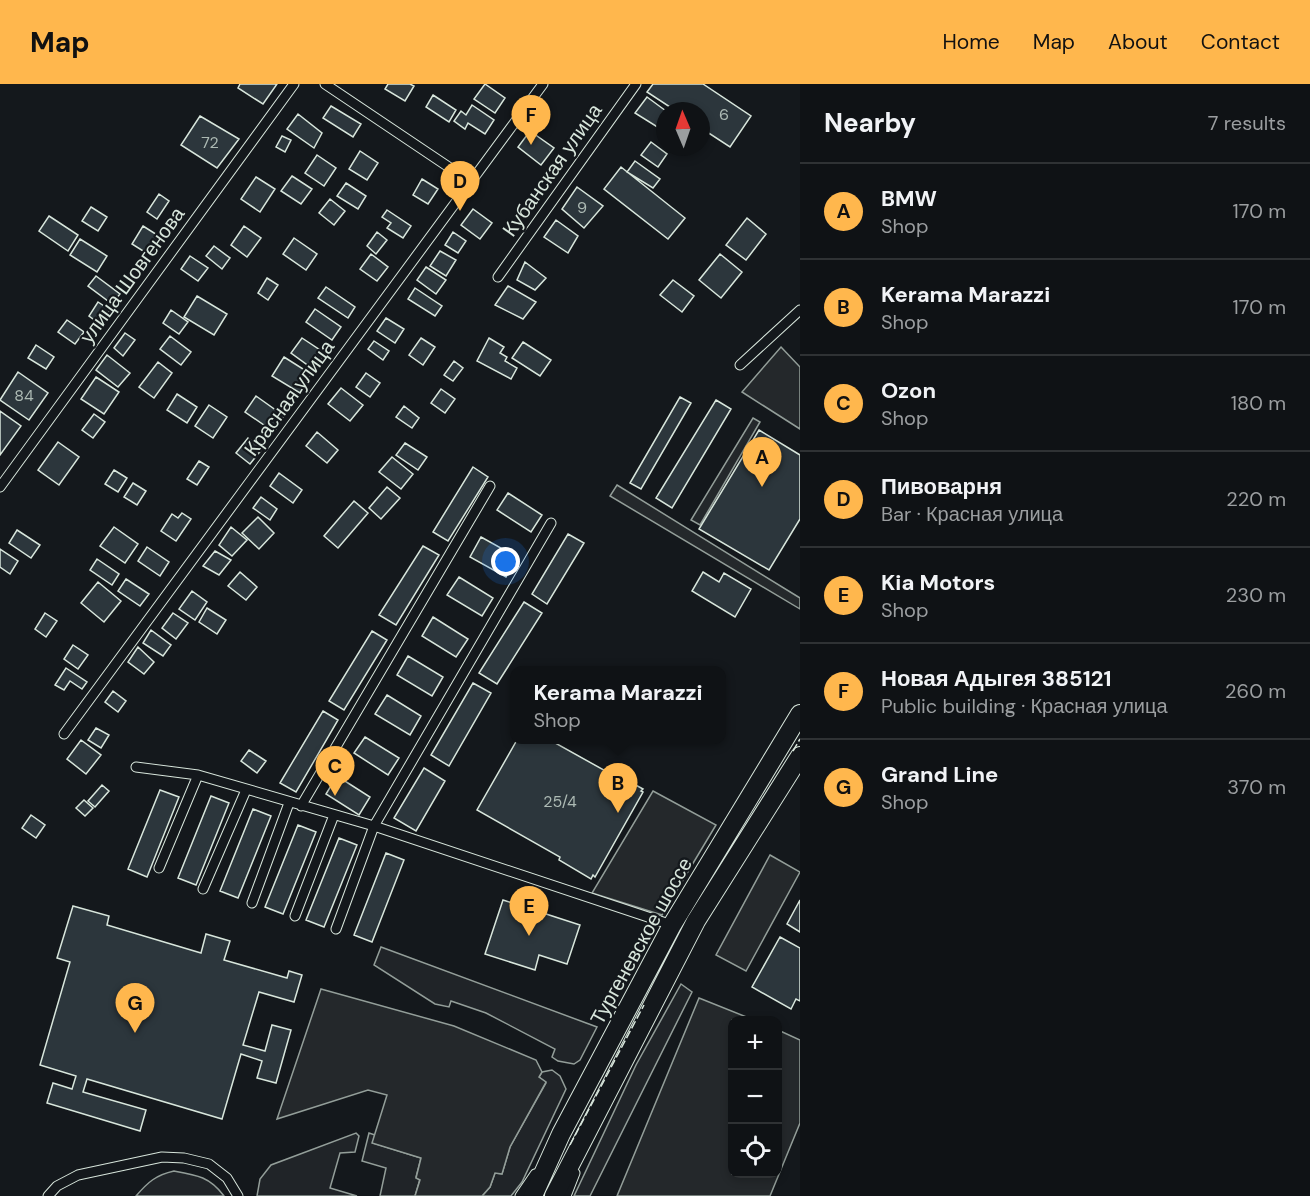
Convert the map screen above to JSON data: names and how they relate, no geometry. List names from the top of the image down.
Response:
{
  "streets": {
    "highway": ["Тургеневское шоссе"],
    "street": ["Кубанская улица", "улица Шовгенова", "Красная улица"]
  },
  "house_numbers": [
    "6",
    "72",
    "9",
    "84",
    "25/4"
  ],
  "north": "top",
  "page": {
    "header": "Map",
    "nav": [
      "Home",
      "Map",
      "About",
      "Contact"
    ],
    "heading": ["Nearby", "7 results"],
    "pins": [
      "F",
      "D",
      "A",
      "C",
      "B",
      "E",
      "G"
    ],
    "list": [
      {
        "mark": "A",
        "name": "BMW",
        "note": "Shop",
        "value": "170 m"
      },
      {
        "mark": "B",
        "name": "Kerama Marazzi",
        "note": "Shop",
        "value": "170 m"
      },
      {
        "mark": "C",
        "name": "Ozon",
        "note": "Shop",
        "value": "180 m"
      },
      {
        "mark": "D",
        "name": "Пивоварня",
        "note": "Bar · Красная улица",
        "value": "220 m"
      },
      {
        "mark": "E",
        "name": "Kia Motors",
        "note": "Shop",
        "value": "230 m"
      },
      {
        "mark": "F",
        "name": "Новая Адыгея 385121",
        "note": "Public building · Красная улица",
        "value": "260 m"
      },
      {
        "mark": "G",
        "name": "Grand Line",
        "note": "Shop",
        "value": "370 m"
      }
    ],
    "popup": ["Kerama Marazzi", "Shop"],
    "map_buttons": ["+", "−"]
  }
}
